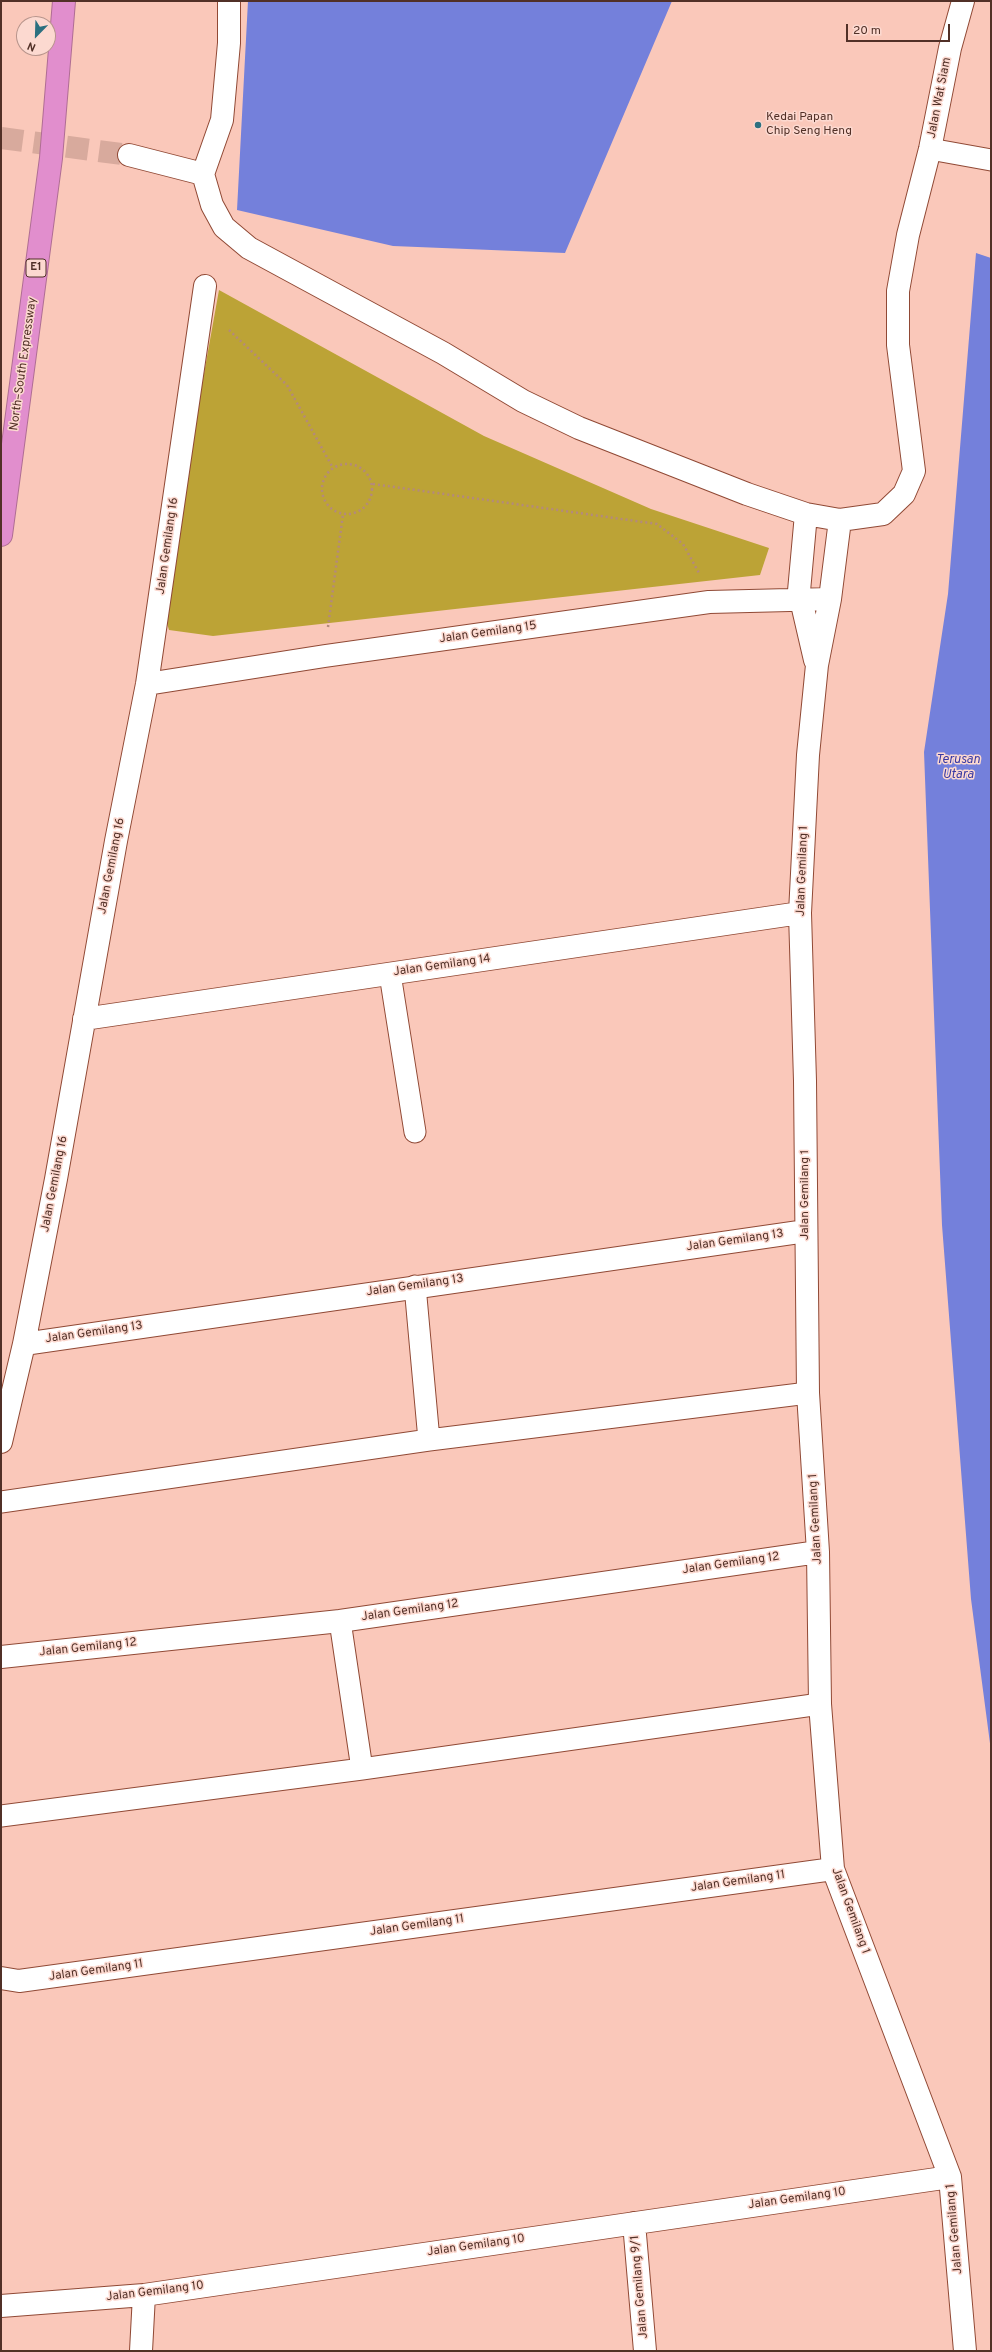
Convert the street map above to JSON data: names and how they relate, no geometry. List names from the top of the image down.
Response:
{
  "streets": {
    "highway": ["E1", "North–South Expressway"],
    "street": [
      "Jalan Wat Siam",
      "Jalan Gemilang 16",
      "Jalan Gemilang 15",
      "Jalan Gemilang 1",
      "Jalan Gemilang 14",
      "Jalan Gemilang 13",
      "Jalan Gemilang 12",
      "Jalan Gemilang 11",
      "Jalan Gemilang 10",
      "Jalan Gemilang 9/1"
    ]
  },
  "crossings": [
    ["Jalan Gemilang 16", "Jalan Gemilang 15"],
    ["Jalan Gemilang 16", "Jalan Gemilang 14"],
    ["Jalan Gemilang 16", "Jalan Gemilang 13"],
    ["Jalan Gemilang 1", "Jalan Gemilang 14"],
    ["Jalan Gemilang 1", "Jalan Gemilang 13"],
    ["Jalan Gemilang 1", "Jalan Gemilang 12"],
    ["Jalan Gemilang 1", "Jalan Gemilang 11"],
    ["Jalan Gemilang 1", "Jalan Gemilang 10"],
    ["Jalan Gemilang 10", "Jalan Gemilang 9/1"]
  ],
  "water": ["Terusan Utara"],
  "places": ["Kedai Papan Chip Seng Heng"],
  "scale_bar": "20 m",
  "north": "bottom left"
}
